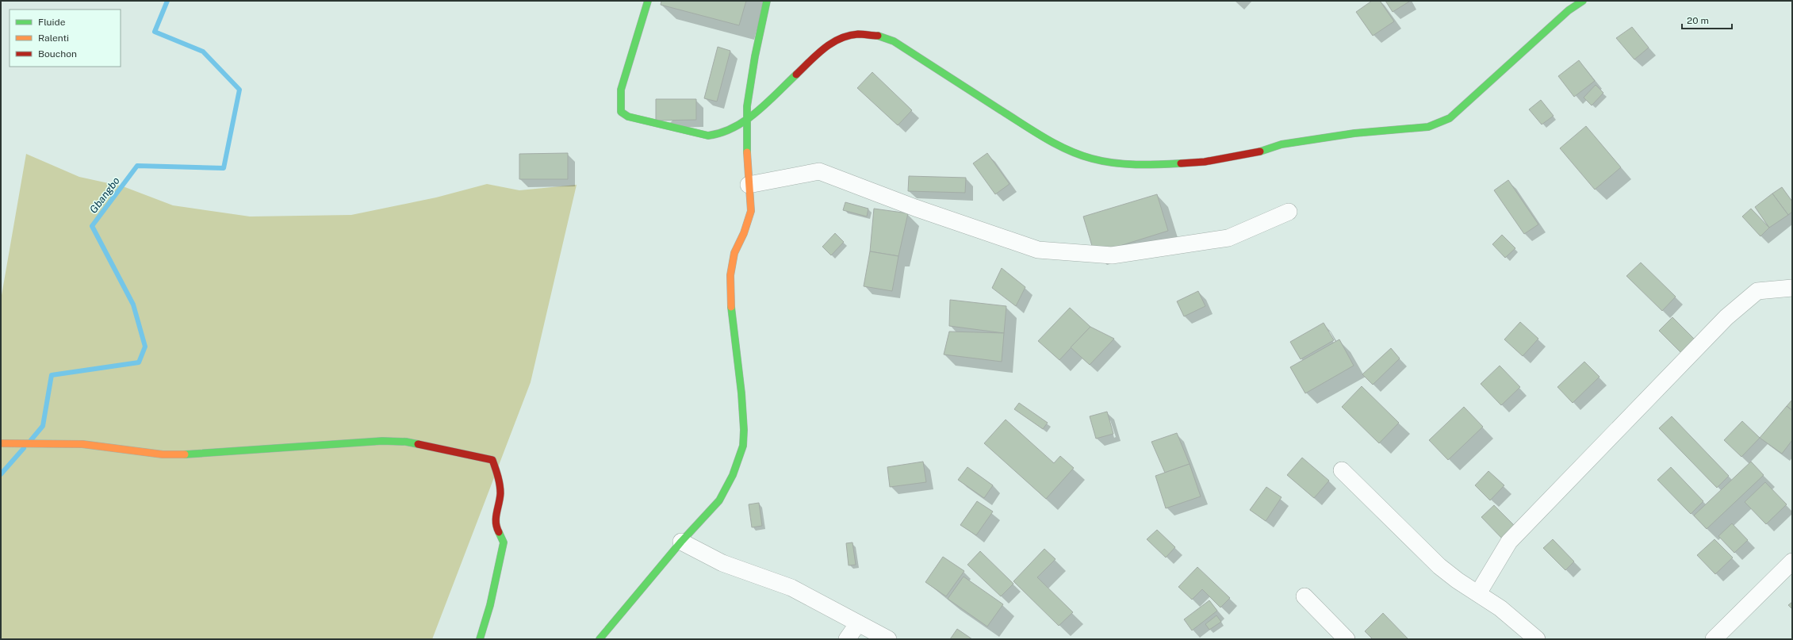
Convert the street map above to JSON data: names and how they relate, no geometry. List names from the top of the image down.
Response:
{
  "water": ["Gbangbo"],
  "legend": ["Fluide", "Ralenti", "Bouchon"],
  "scale_bar": "20 m"
}
